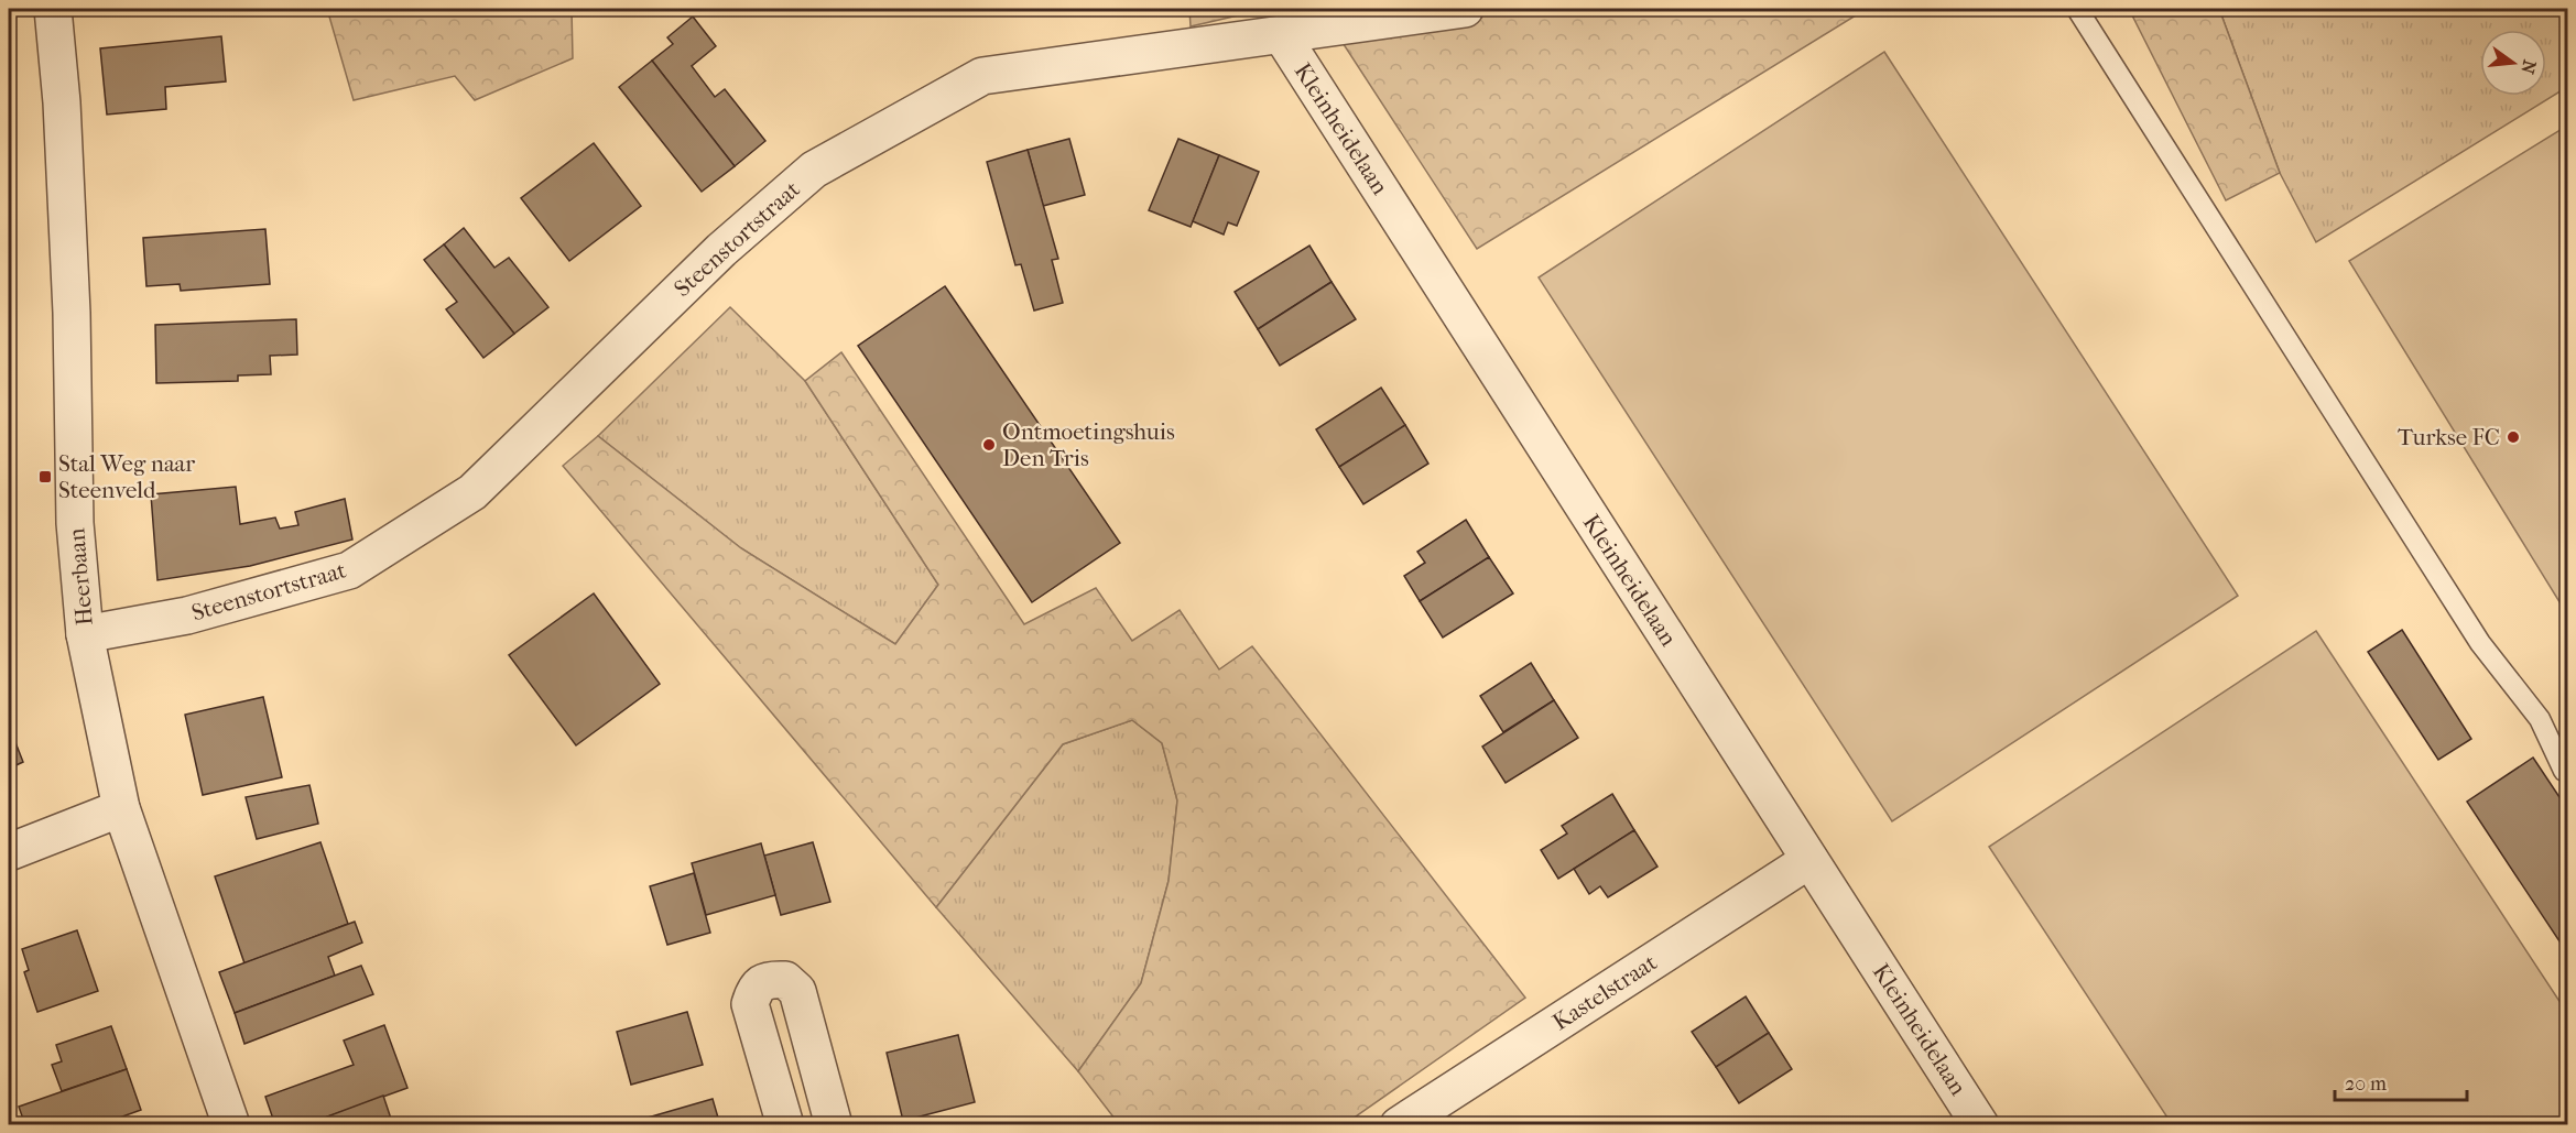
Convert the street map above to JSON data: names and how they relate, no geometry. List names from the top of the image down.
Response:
{
  "streets": {
    "street": [
      "Kleinheidelaan",
      "Steenstortstraat",
      "Heerbaan",
      "Kastelstraat"
    ]
  },
  "crossings": [
    ["Kleinheidelaan", "Steenstortstraat"],
    ["Kleinheidelaan", "Kastelstraat"],
    ["Steenstortstraat", "Heerbaan"]
  ],
  "places": {
    "other": ["Turkse FC", "Ontmoetingshuis Den Tris"],
    "transit": ["Stal Weg naar Steenveld"]
  },
  "scale_bar": "20 m",
  "north": "right"
}
